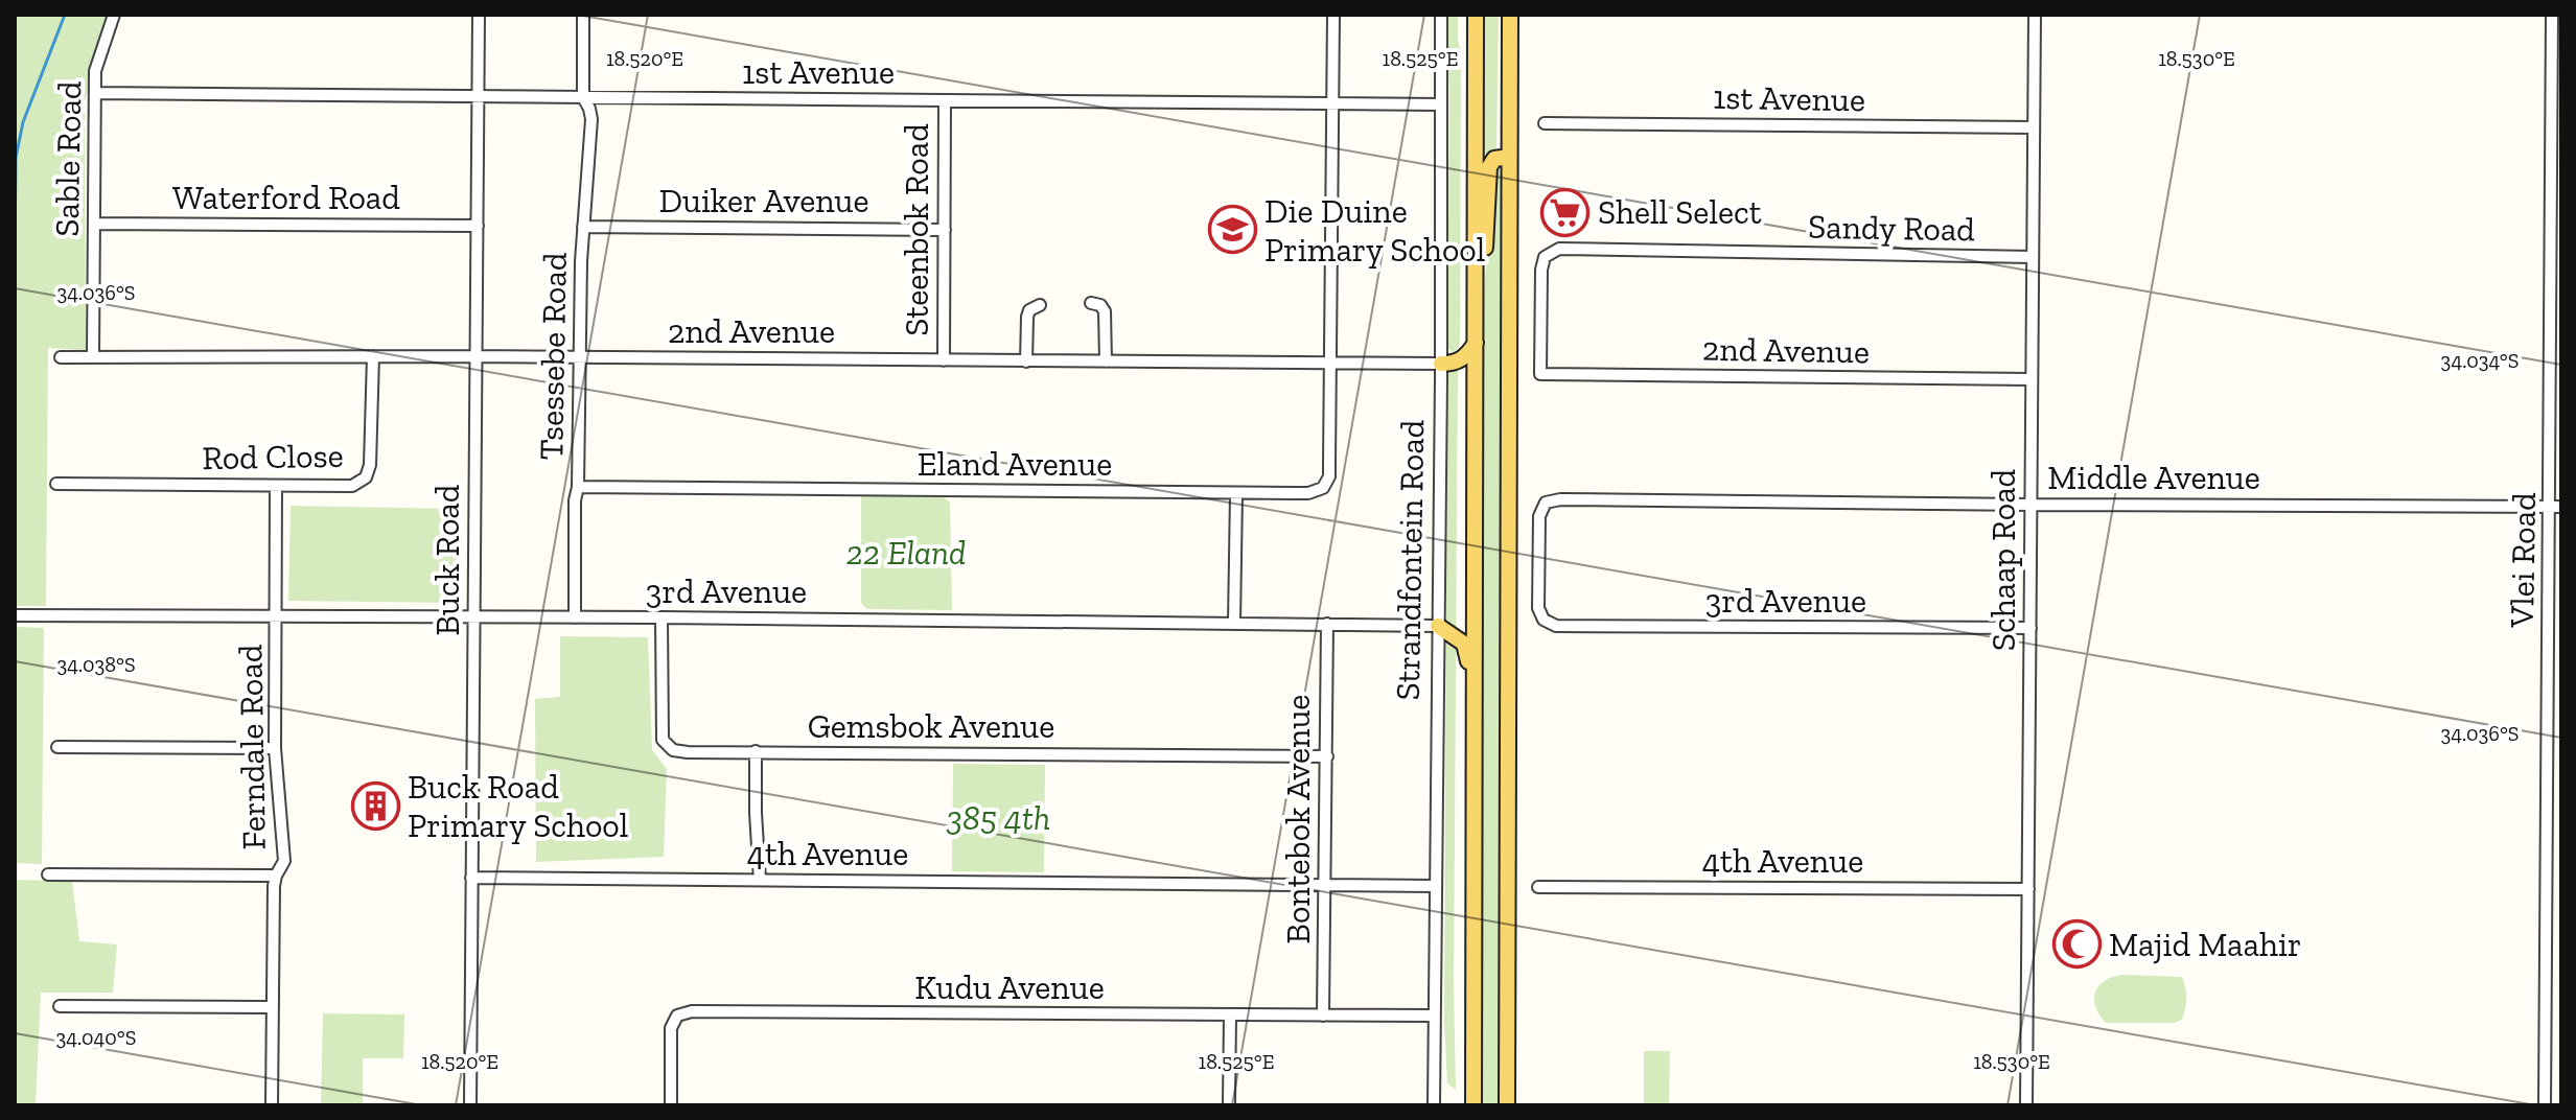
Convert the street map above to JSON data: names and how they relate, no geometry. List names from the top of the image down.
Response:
{
  "streets": {
    "main road": ["Strandfontein Road"],
    "street": [
      "1st Avenue",
      "Sable Road",
      "Waterford Road",
      "Duiker Avenue",
      "Sandy Road",
      "Steenbok Road",
      "2nd Avenue",
      "Tsessebe Road",
      "Rod Close",
      "Eland Avenue",
      "Middle Avenue",
      "Buck Road",
      "Schaap Road",
      "Vlei Road",
      "3rd Avenue",
      "Gemsbok Avenue",
      "Ferndale Road",
      "Bontebok Avenue",
      "4th Avenue",
      "Kudu Avenue"
    ]
  },
  "crossings": [
    ["1st Avenue", "Sable Road"],
    ["1st Avenue", "Steenbok Road"],
    ["1st Avenue", "Tsessebe Road"],
    ["1st Avenue", "Buck Road"],
    ["1st Avenue", "Strandfontein Road"],
    ["1st Avenue", "Schaap Road"],
    ["Sable Road", "Waterford Road"],
    ["Sable Road", "2nd Avenue"],
    ["Waterford Road", "Buck Road"],
    ["Duiker Avenue", "Steenbok Road"],
    ["Duiker Avenue", "Tsessebe Road"],
    ["Sandy Road", "2nd Avenue"],
    ["Sandy Road", "Schaap Road"],
    ["Steenbok Road", "2nd Avenue"],
    ["2nd Avenue", "Tsessebe Road"],
    ["2nd Avenue", "Rod Close"],
    ["2nd Avenue", "Eland Avenue"],
    ["2nd Avenue", "Buck Road"],
    ["2nd Avenue", "Strandfontein Road"],
    ["2nd Avenue", "Schaap Road"],
    ["Tsessebe Road", "Eland Avenue"],
    ["Tsessebe Road", "3rd Avenue"],
    ["Rod Close", "Ferndale Road"],
    ["Middle Avenue", "Schaap Road"],
    ["Middle Avenue", "Vlei Road"],
    ["Middle Avenue", "3rd Avenue"],
    ["Buck Road", "3rd Avenue"],
    ["Buck Road", "4th Avenue"],
    ["Strandfontein Road", "3rd Avenue"],
    ["Strandfontein Road", "4th Avenue"],
    ["Strandfontein Road", "Kudu Avenue"],
    ["Schaap Road", "3rd Avenue"],
    ["Schaap Road", "4th Avenue"],
    ["3rd Avenue", "Gemsbok Avenue"],
    ["3rd Avenue", "Ferndale Road"],
    ["3rd Avenue", "Bontebok Avenue"],
    ["Gemsbok Avenue", "Bontebok Avenue"],
    ["Bontebok Avenue", "4th Avenue"],
    ["Bontebok Avenue", "Kudu Avenue"]
  ],
  "parks": ["22 Eland", "385 4th"],
  "places": {
    "supermarket": ["Shell Select"],
    "school or university": ["Die Duine Primary School"],
    "building": ["Buck Road Primary School"],
    "mosque": ["Majid Maahir"]
  },
  "coordinates": [
    "18.520°E",
    "18.530°E",
    "18.525°E",
    "34.036°S",
    "34.034°S",
    "34.038°S",
    "34.040°S"
  ]
}
